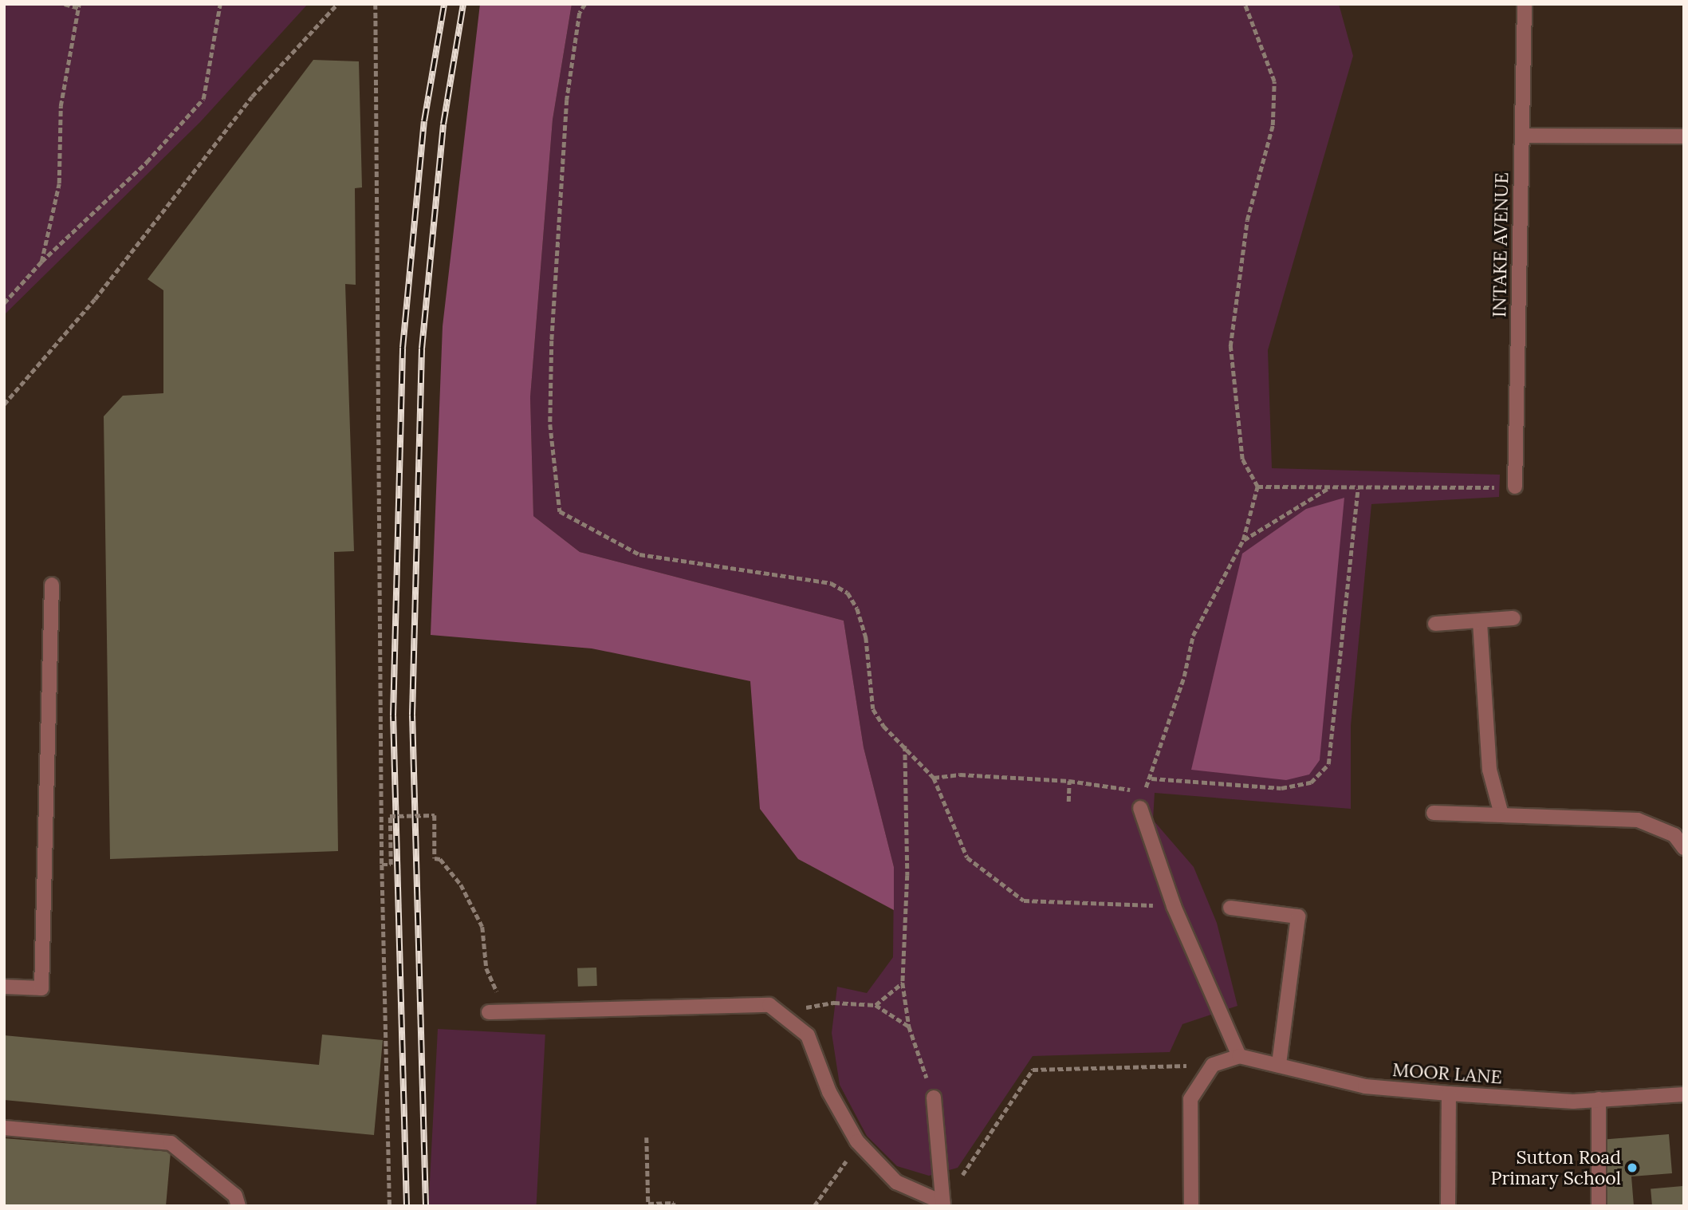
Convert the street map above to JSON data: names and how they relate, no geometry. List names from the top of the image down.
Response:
{
  "streets": {
    "street": ["INTAKE AVENUE", "MOOR LANE"]
  },
  "places": ["Sutton Road Primary School"]
}
